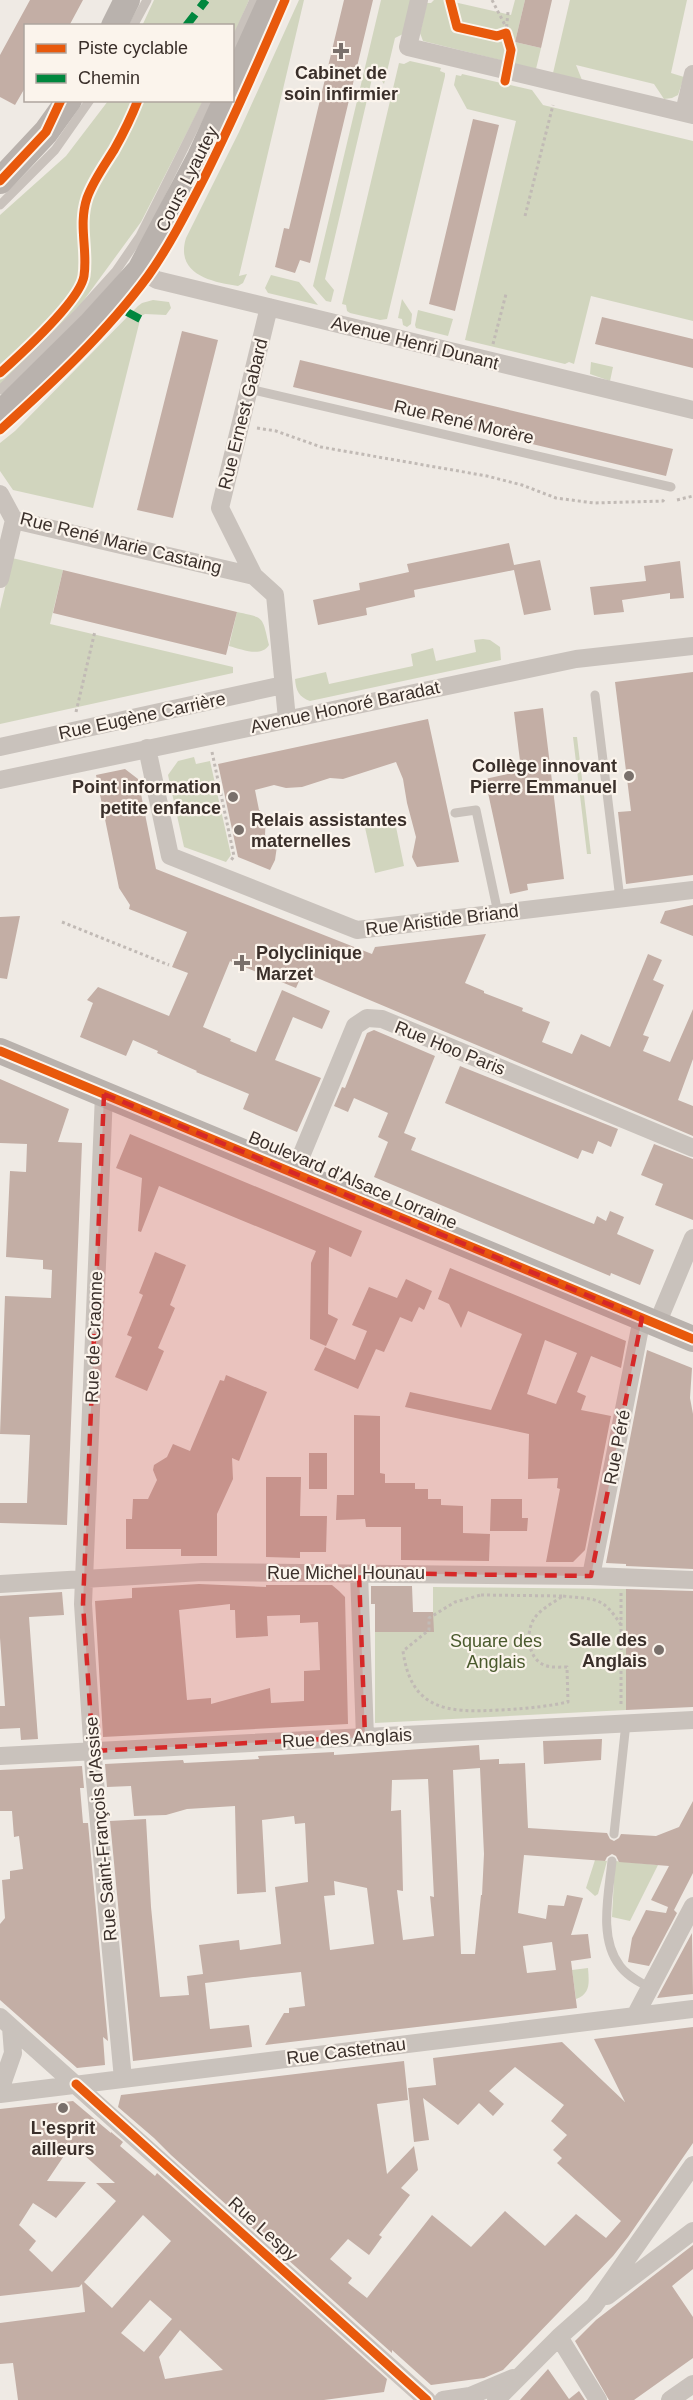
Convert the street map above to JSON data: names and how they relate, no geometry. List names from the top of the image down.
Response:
{
  "streets": {
    "main road": ["Cours Lyautey", "Boulevard d'Alsace Lorraine"],
    "street": [
      "Avenue Henri Dunant",
      "Rue Ernest Gabard",
      "Rue René Marie Castaing",
      "Avenue Honoré Baradat",
      "Rue Eugène Carrière",
      "Rue Aristide Briand",
      "Rue Hoo Paris",
      "Rue de Craonne",
      "Rue Péré",
      "Rue Michel Hounau",
      "Rue des Anglais",
      "Rue Saint-François d'Assise",
      "Rue Castetnau",
      "Rue Lespy"
    ],
    "lane": ["Rue René Morère"]
  },
  "crossings": [
    ["Cours Lyautey", "Avenue Henri Dunant"],
    ["Avenue Henri Dunant", "Rue Ernest Gabard"],
    ["Rue Ernest Gabard", "Rue René Morère"],
    ["Rue Ernest Gabard", "Rue René Marie Castaing"],
    ["Rue Ernest Gabard", "Avenue Honoré Baradat"],
    ["Rue Ernest Gabard", "Rue Eugène Carrière"],
    ["Avenue Honoré Baradat", "Rue Aristide Briand"],
    ["Rue Hoo Paris", "Boulevard d'Alsace Lorraine"],
    ["Boulevard d'Alsace Lorraine", "Rue de Craonne"],
    ["Boulevard d'Alsace Lorraine", "Rue Péré"],
    ["Rue de Craonne", "Rue Michel Hounau"],
    ["Rue de Craonne", "Rue Saint-François d'Assise"],
    ["Rue Péré", "Rue Michel Hounau"],
    ["Rue Michel Hounau", "Rue Saint-François d'Assise"],
    ["Rue des Anglais", "Rue Saint-François d'Assise"],
    ["Rue Saint-François d'Assise", "Rue Castetnau"],
    ["Rue Castetnau", "Rue Lespy"]
  ],
  "parks": ["Square des Anglais"],
  "places": {
    "health": ["Cabinet de soin infirmier", "Polyclinique Marzet"],
    "other": [
      "Collège innovant Pierre Emmanuel",
      "Point information petite enfance",
      "Relais assistantes maternelles",
      "Salle des Anglais",
      "L'esprit ailleurs"
    ]
  },
  "legend": ["Piste cyclable", "Chemin"]
}
